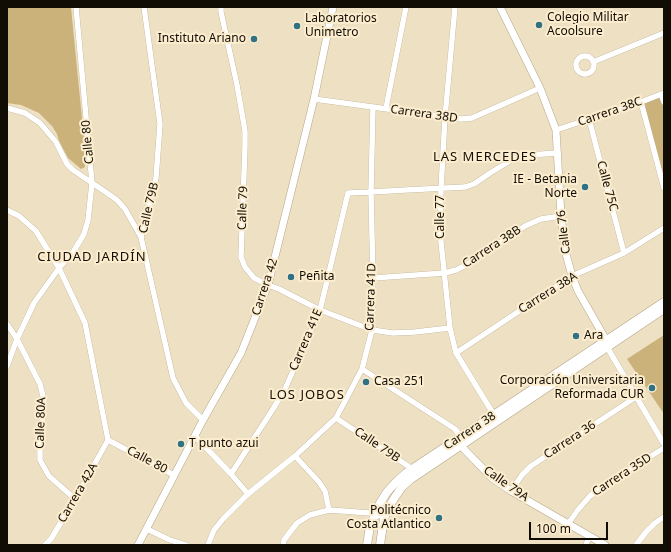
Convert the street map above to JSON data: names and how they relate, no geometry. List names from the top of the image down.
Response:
{
  "streets": {
    "main road": ["Carrera 38"],
    "street": [
      "Carrera 38C",
      "Carrera 38D",
      "Calle 80",
      "Calle 75C",
      "Calle 79B",
      "Calle 79",
      "Calle 77",
      "Calle 76",
      "Carrera 38B",
      "Carrera 42",
      "Carrera 38A",
      "Carrera 41D",
      "Carrera 41E",
      "Calle 80A",
      "Carrera 36",
      "Carrera 35D",
      "Calle 79A",
      "Carrera 42A"
    ]
  },
  "crossings": [
    ["Carrera 38C", "Calle 75C"],
    ["Carrera 38C", "Calle 76"],
    ["Carrera 38D", "Calle 77"],
    ["Carrera 38D", "Calle 76"],
    ["Carrera 38D", "Carrera 42"],
    ["Carrera 38D", "Carrera 41D"],
    ["Calle 80", "Carrera 42"],
    ["Calle 80", "Calle 80A"],
    ["Calle 80", "Carrera 42A"],
    ["Calle 75C", "Carrera 38A"],
    ["Calle 79B", "Carrera 42"],
    ["Calle 79B", "Carrera 41D"],
    ["Calle 79B", "Carrera 38"],
    ["Calle 79", "Carrera 42"],
    ["Calle 79", "Carrera 41D"],
    ["Calle 79", "Carrera 41E"],
    ["Calle 77", "Carrera 38B"],
    ["Calle 77", "Carrera 38A"],
    ["Calle 77", "Carrera 38"],
    ["Calle 76", "Carrera 38B"],
    ["Calle 76", "Carrera 38A"],
    ["Calle 76", "Carrera 38"],
    ["Calle 76", "Carrera 36"],
    ["Carrera 38B", "Carrera 41D"],
    ["Carrera 41D", "Carrera 41E"],
    ["Carrera 41D", "Calle 79A"],
    ["Calle 80A", "Carrera 42A"],
    ["Carrera 38", "Calle 79A"],
    ["Carrera 36", "Calle 79A"],
    ["Carrera 35D", "Calle 79A"]
  ],
  "districts": ["LAS MERCEDES", "CIUDAD JARDÍN", "LOS JOBOS"],
  "places": [
    "Colegio Militar Acoolsure",
    "Laboratorios Unimetro",
    "Instituto Ariano",
    "IE - Betania Norte",
    "Peñita",
    "Ara",
    "Casa 251",
    "Corporación Universitaria Reformada CUR",
    "T punto azui",
    "Politécnico Costa Atlantico"
  ],
  "scale_bar": "100 m"
}
